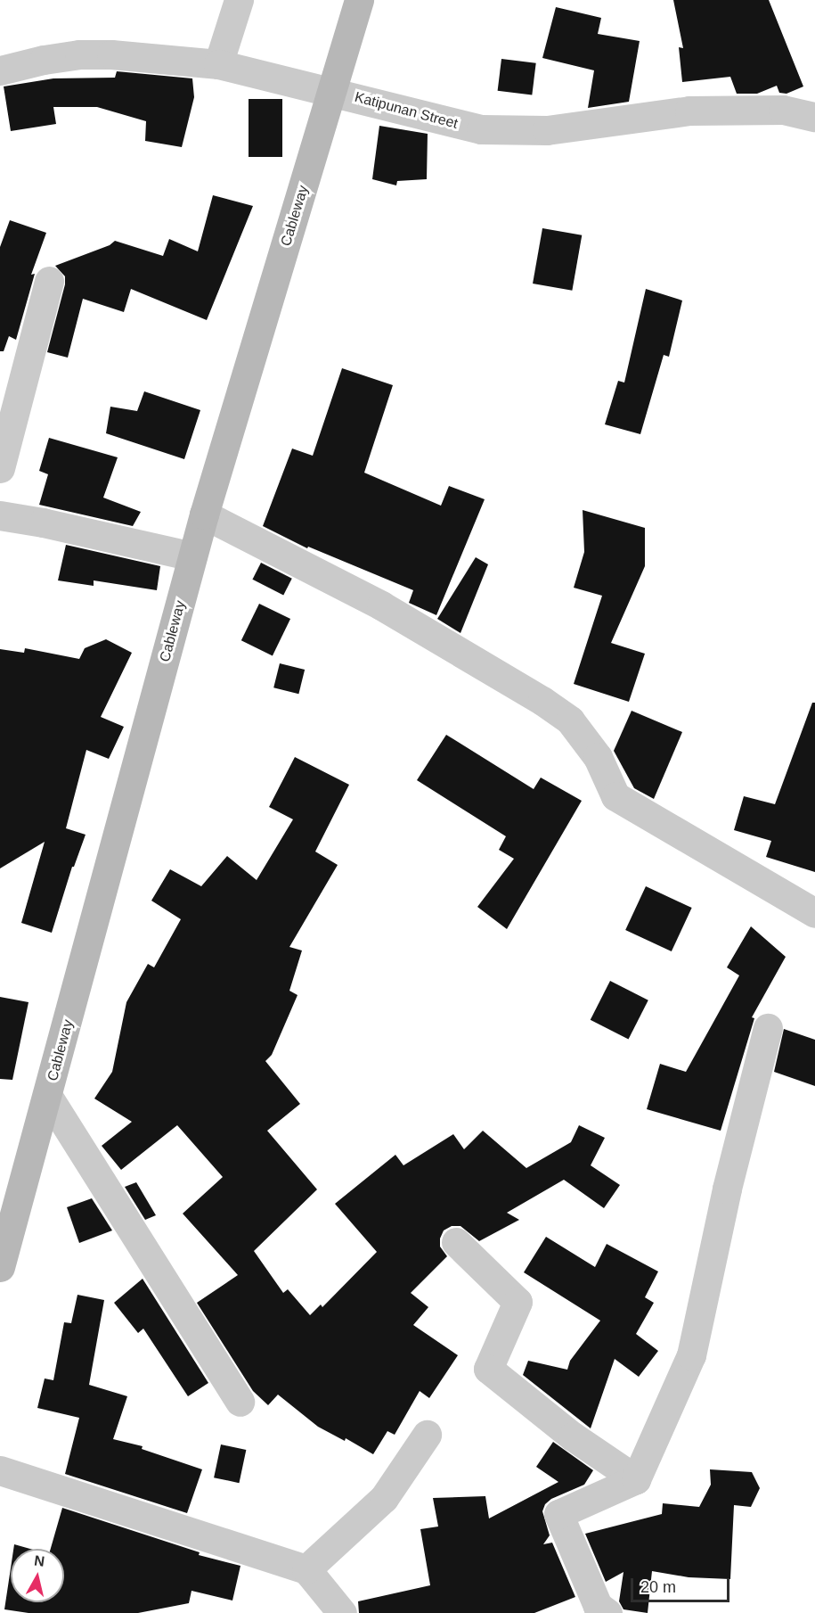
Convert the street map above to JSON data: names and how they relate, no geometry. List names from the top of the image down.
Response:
{
  "streets": {
    "street": ["Katipunan Street", "Cableway"]
  },
  "crossings": [
    ["Katipunan Street", "Cableway"]
  ],
  "scale_bar": "20 m",
  "north": "top"
}
